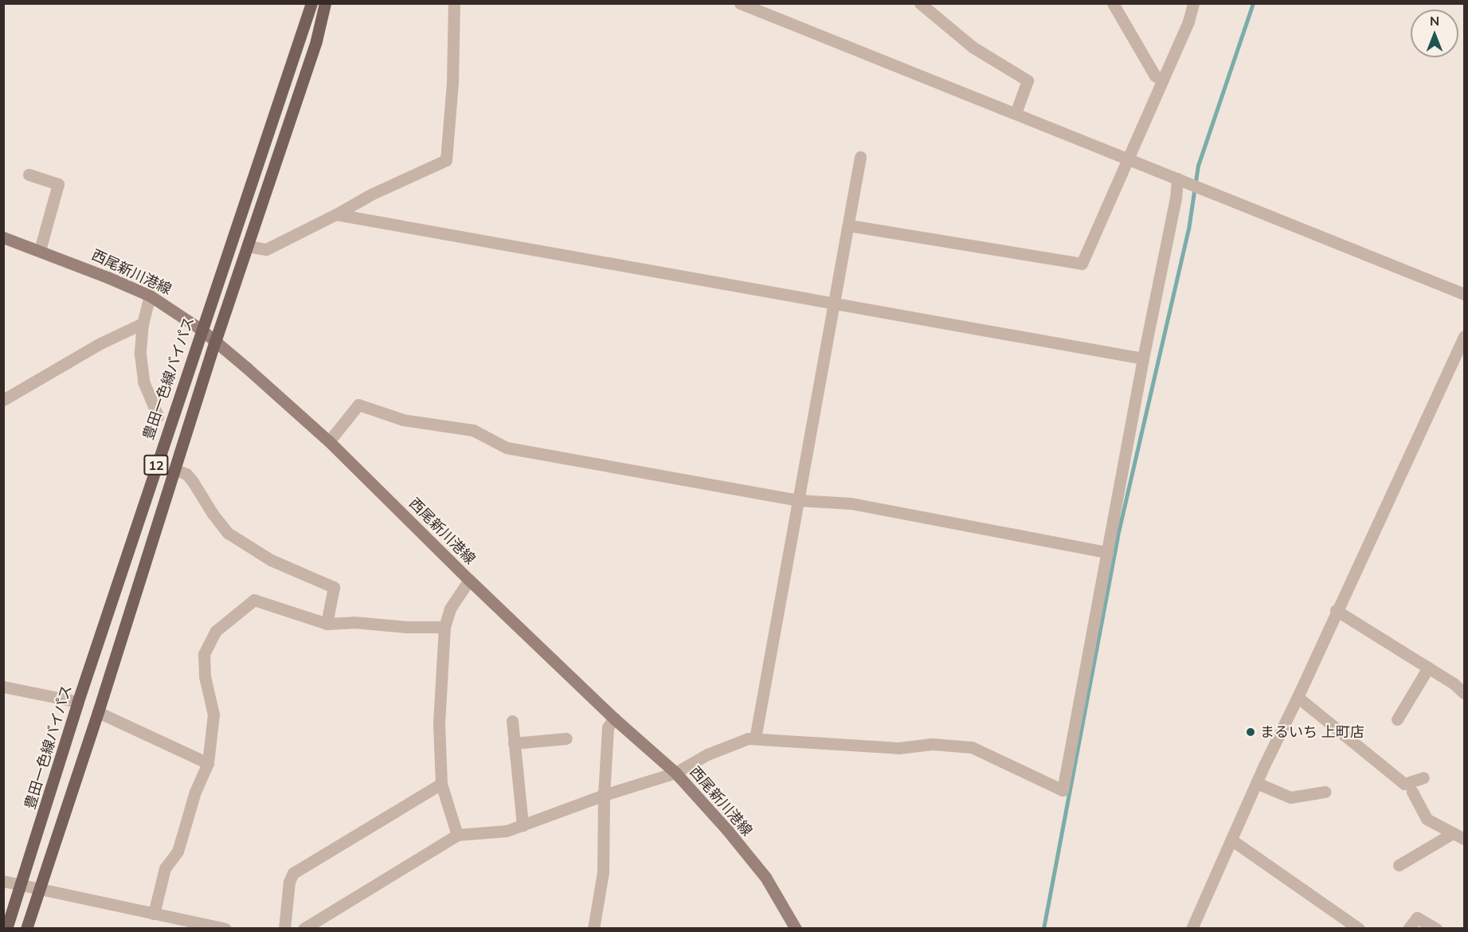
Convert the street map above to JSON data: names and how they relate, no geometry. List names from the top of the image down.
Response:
{
  "streets": {
    "main road": ["西尾新川港線", "豊田一色線バイパス", "12"]
  },
  "crossings": [
    ["西尾新川港線", "豊田一色線バイパス"],
    ["西尾新川港線", "12"]
  ],
  "places": ["まるいち 上町店"],
  "north": "top"
}
